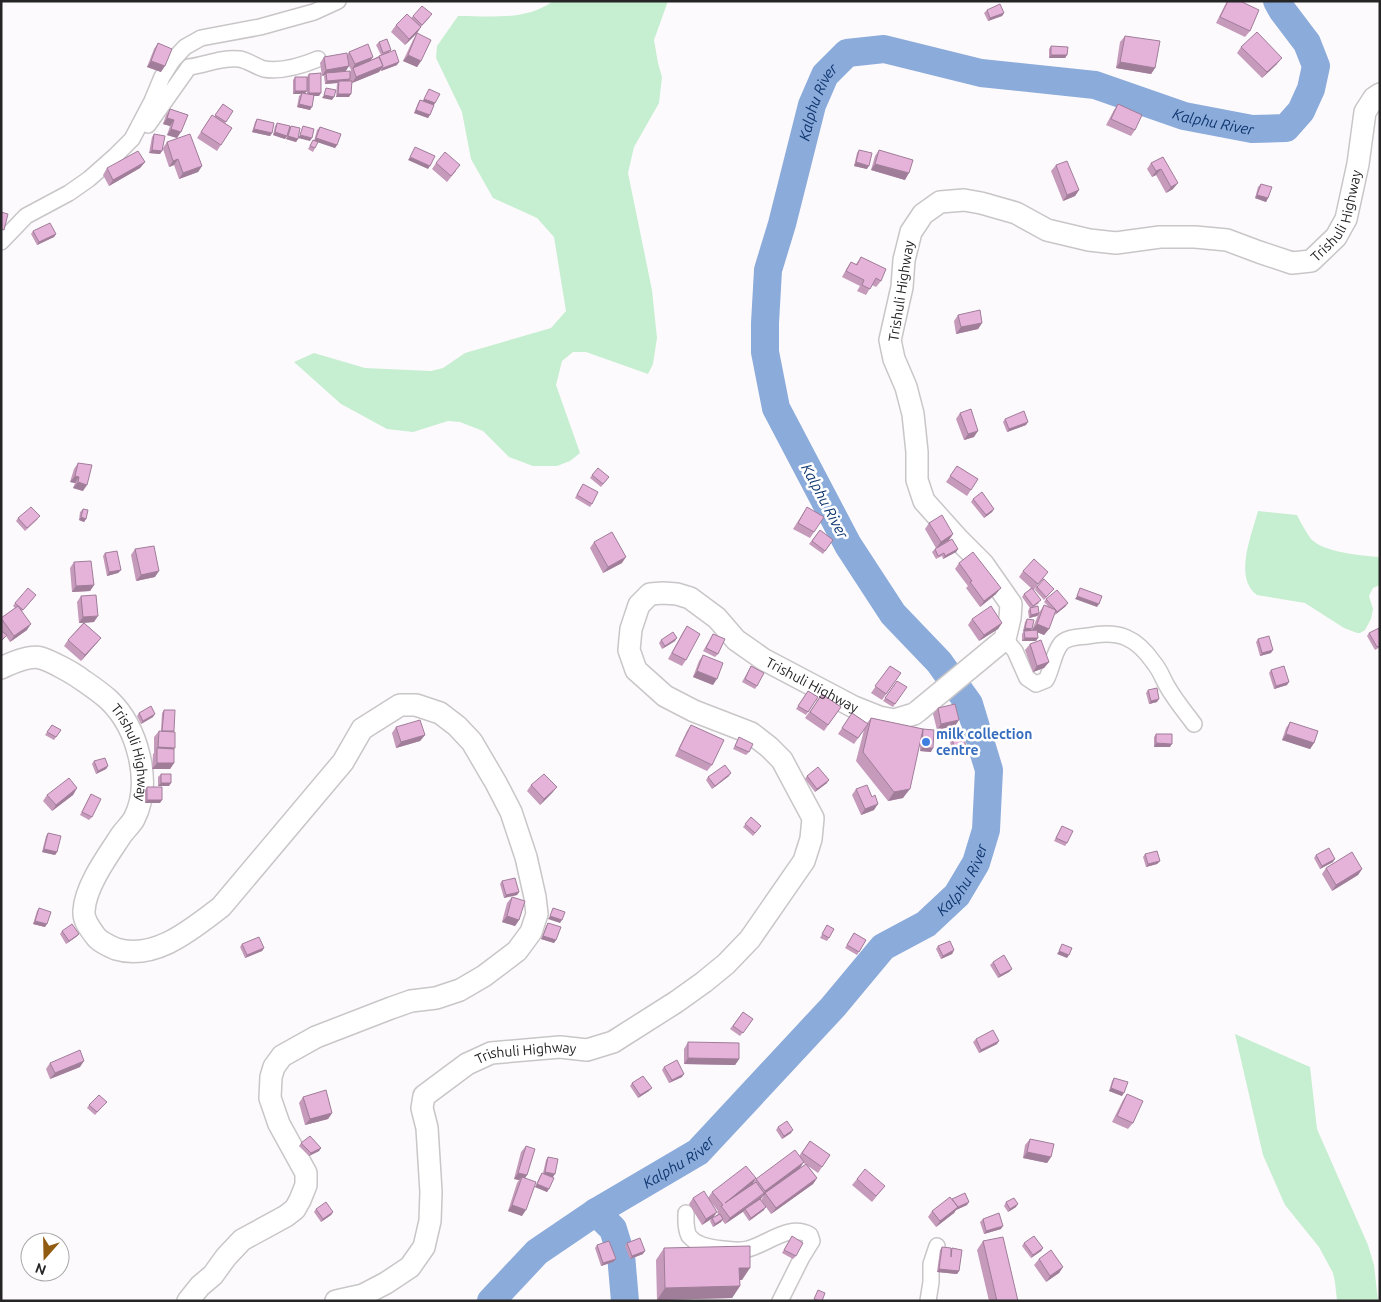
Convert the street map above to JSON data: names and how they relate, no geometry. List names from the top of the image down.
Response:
{
  "streets": {
    "street": ["Trishuli Highway"]
  },
  "water": ["Kalphu River"],
  "places": ["milk collection centre"],
  "north": "bottom"
}
